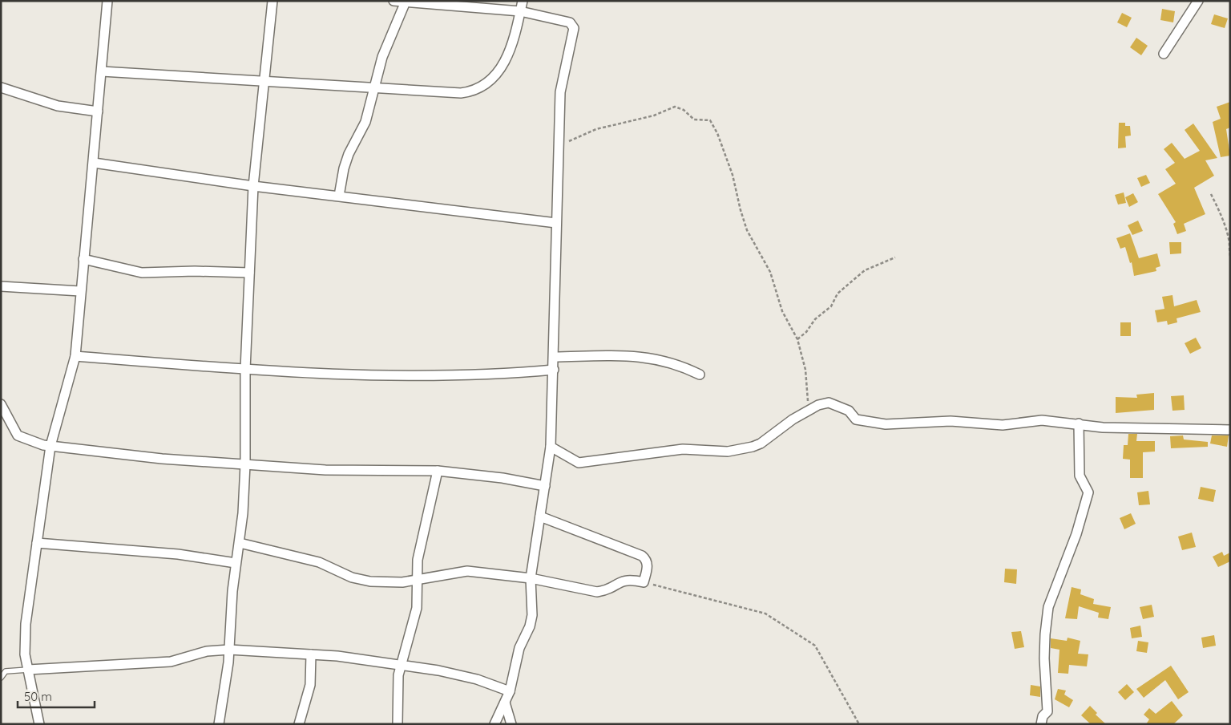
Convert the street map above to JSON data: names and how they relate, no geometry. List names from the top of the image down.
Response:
{
  "scale_bar": "50 m"
}
